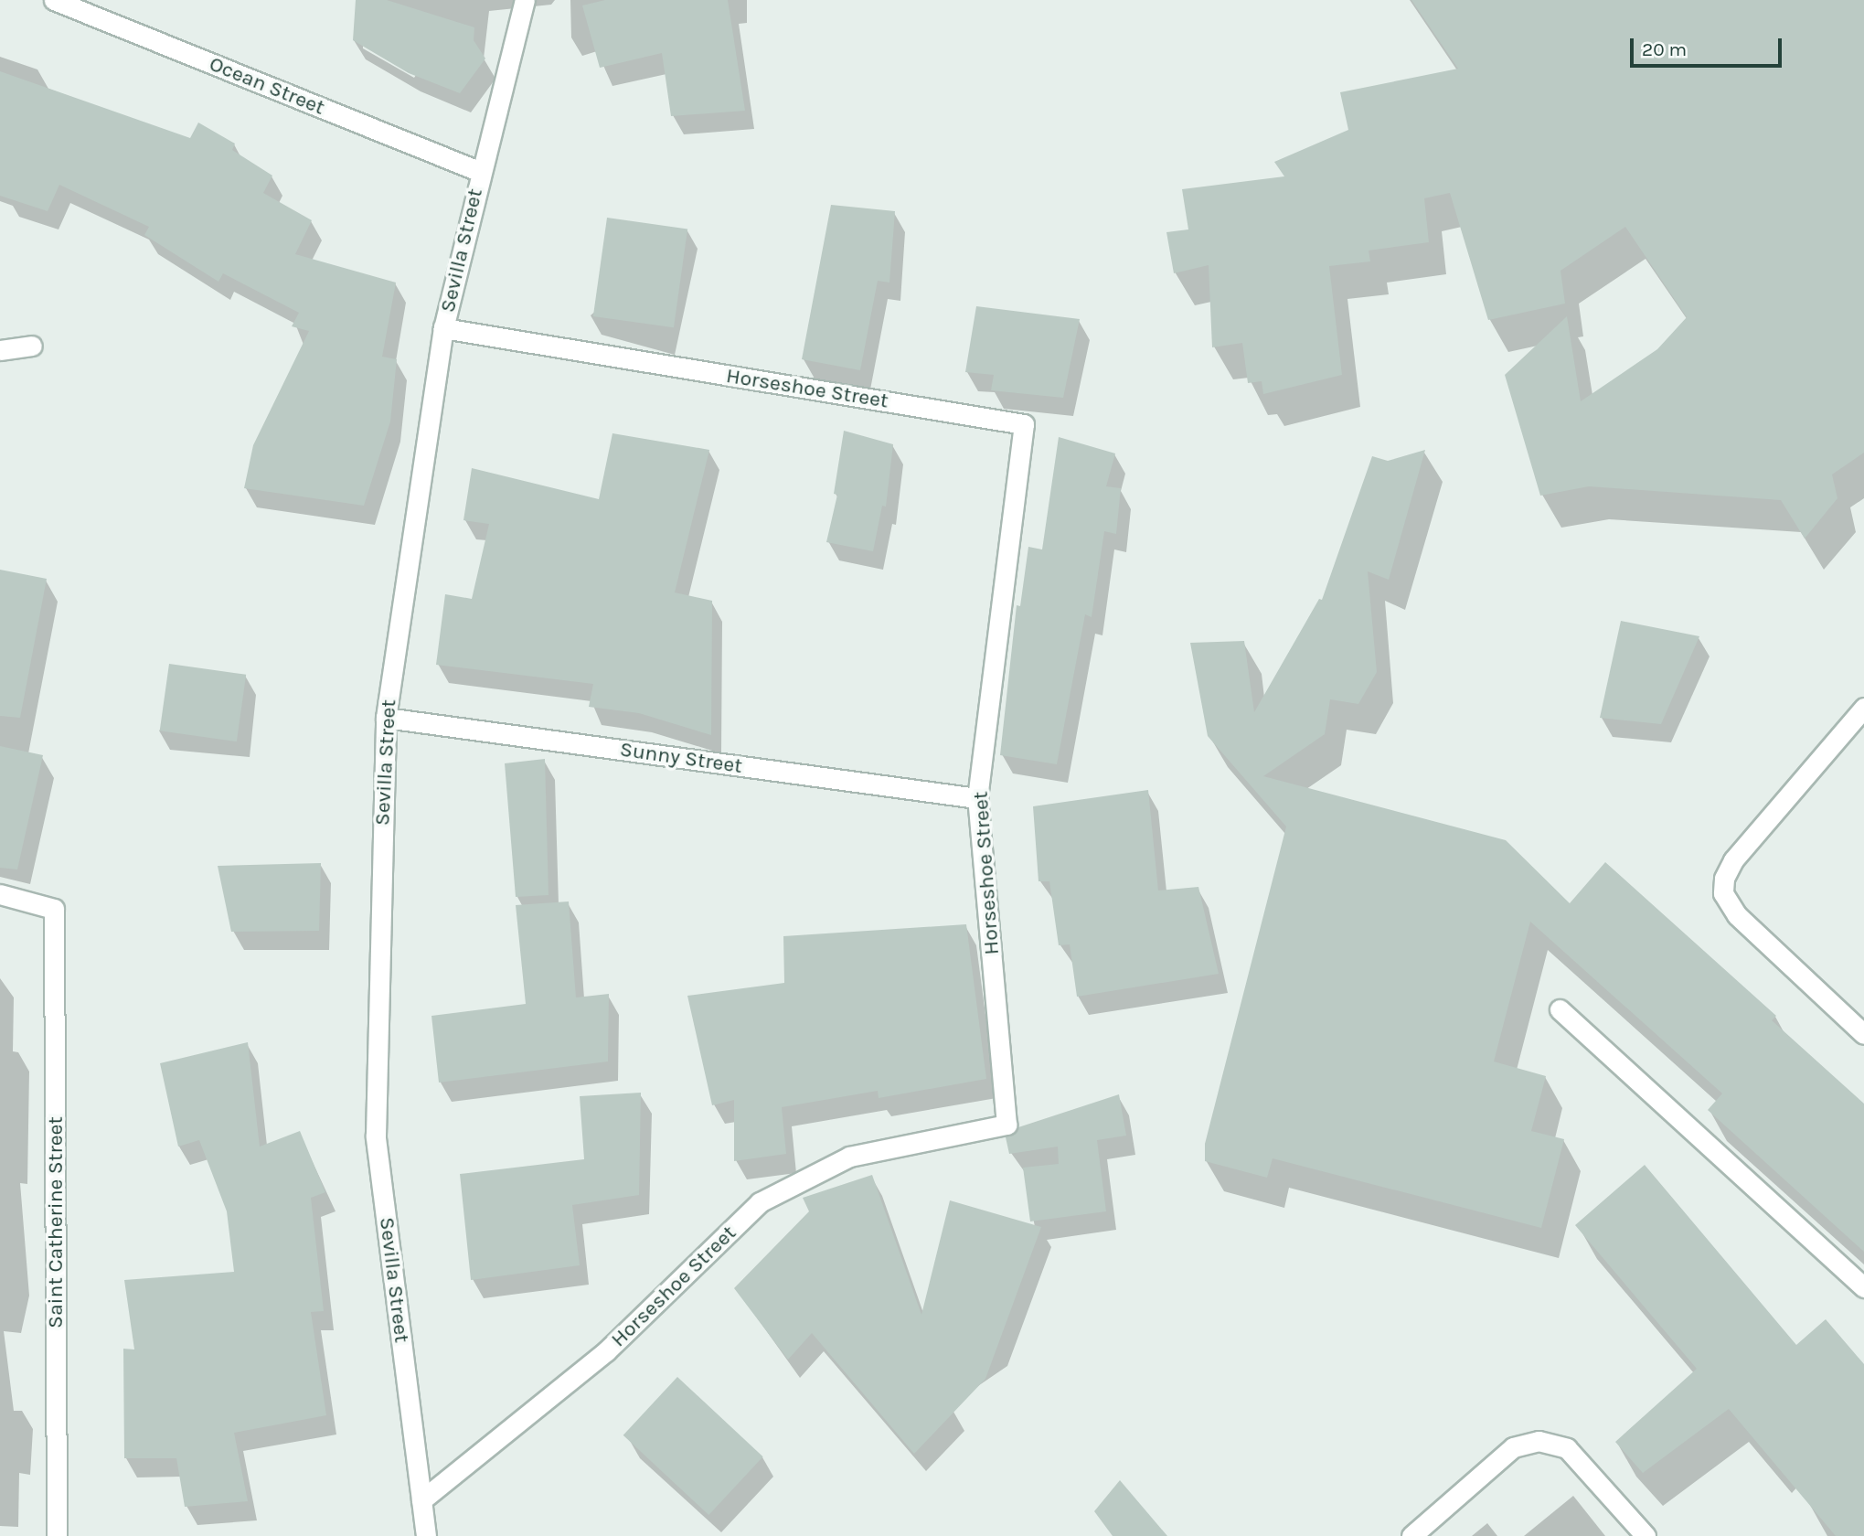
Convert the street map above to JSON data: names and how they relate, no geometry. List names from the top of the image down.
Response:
{
  "streets": {
    "street": [
      "Ocean Street",
      "Sevilla Street",
      "Horseshoe Street",
      "Sunny Street",
      "Saint Catherine Street"
    ]
  },
  "crossings": [
    ["Ocean Street", "Sevilla Street"],
    ["Sevilla Street", "Horseshoe Street"],
    ["Sevilla Street", "Sunny Street"],
    ["Horseshoe Street", "Sunny Street"]
  ],
  "scale_bar": "20 m"
}
